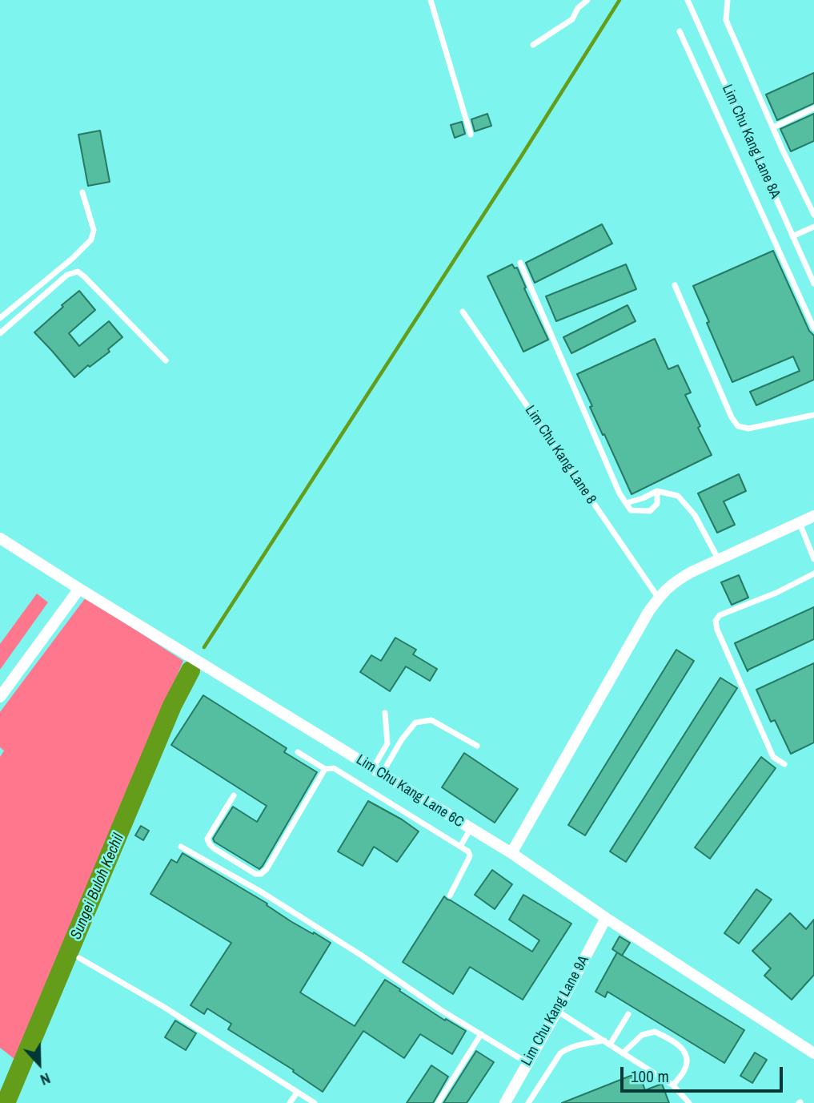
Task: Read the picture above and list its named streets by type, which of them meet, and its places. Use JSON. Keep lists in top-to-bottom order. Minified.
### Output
{"streets":{"street":["Lim Chu Kang Lane 6C","Lim Chu Kang Lane 9A"],"lane":["Lim Chu Kang Lane 8A","Lim Chu Kang Lane 8"]},"crossings":[["Lim Chu Kang Lane 6C","Lim Chu Kang Lane 9A"]],"water":["Sungei Buloh Kechil"],"scale_bar":"100 m","north":"bottom"}
